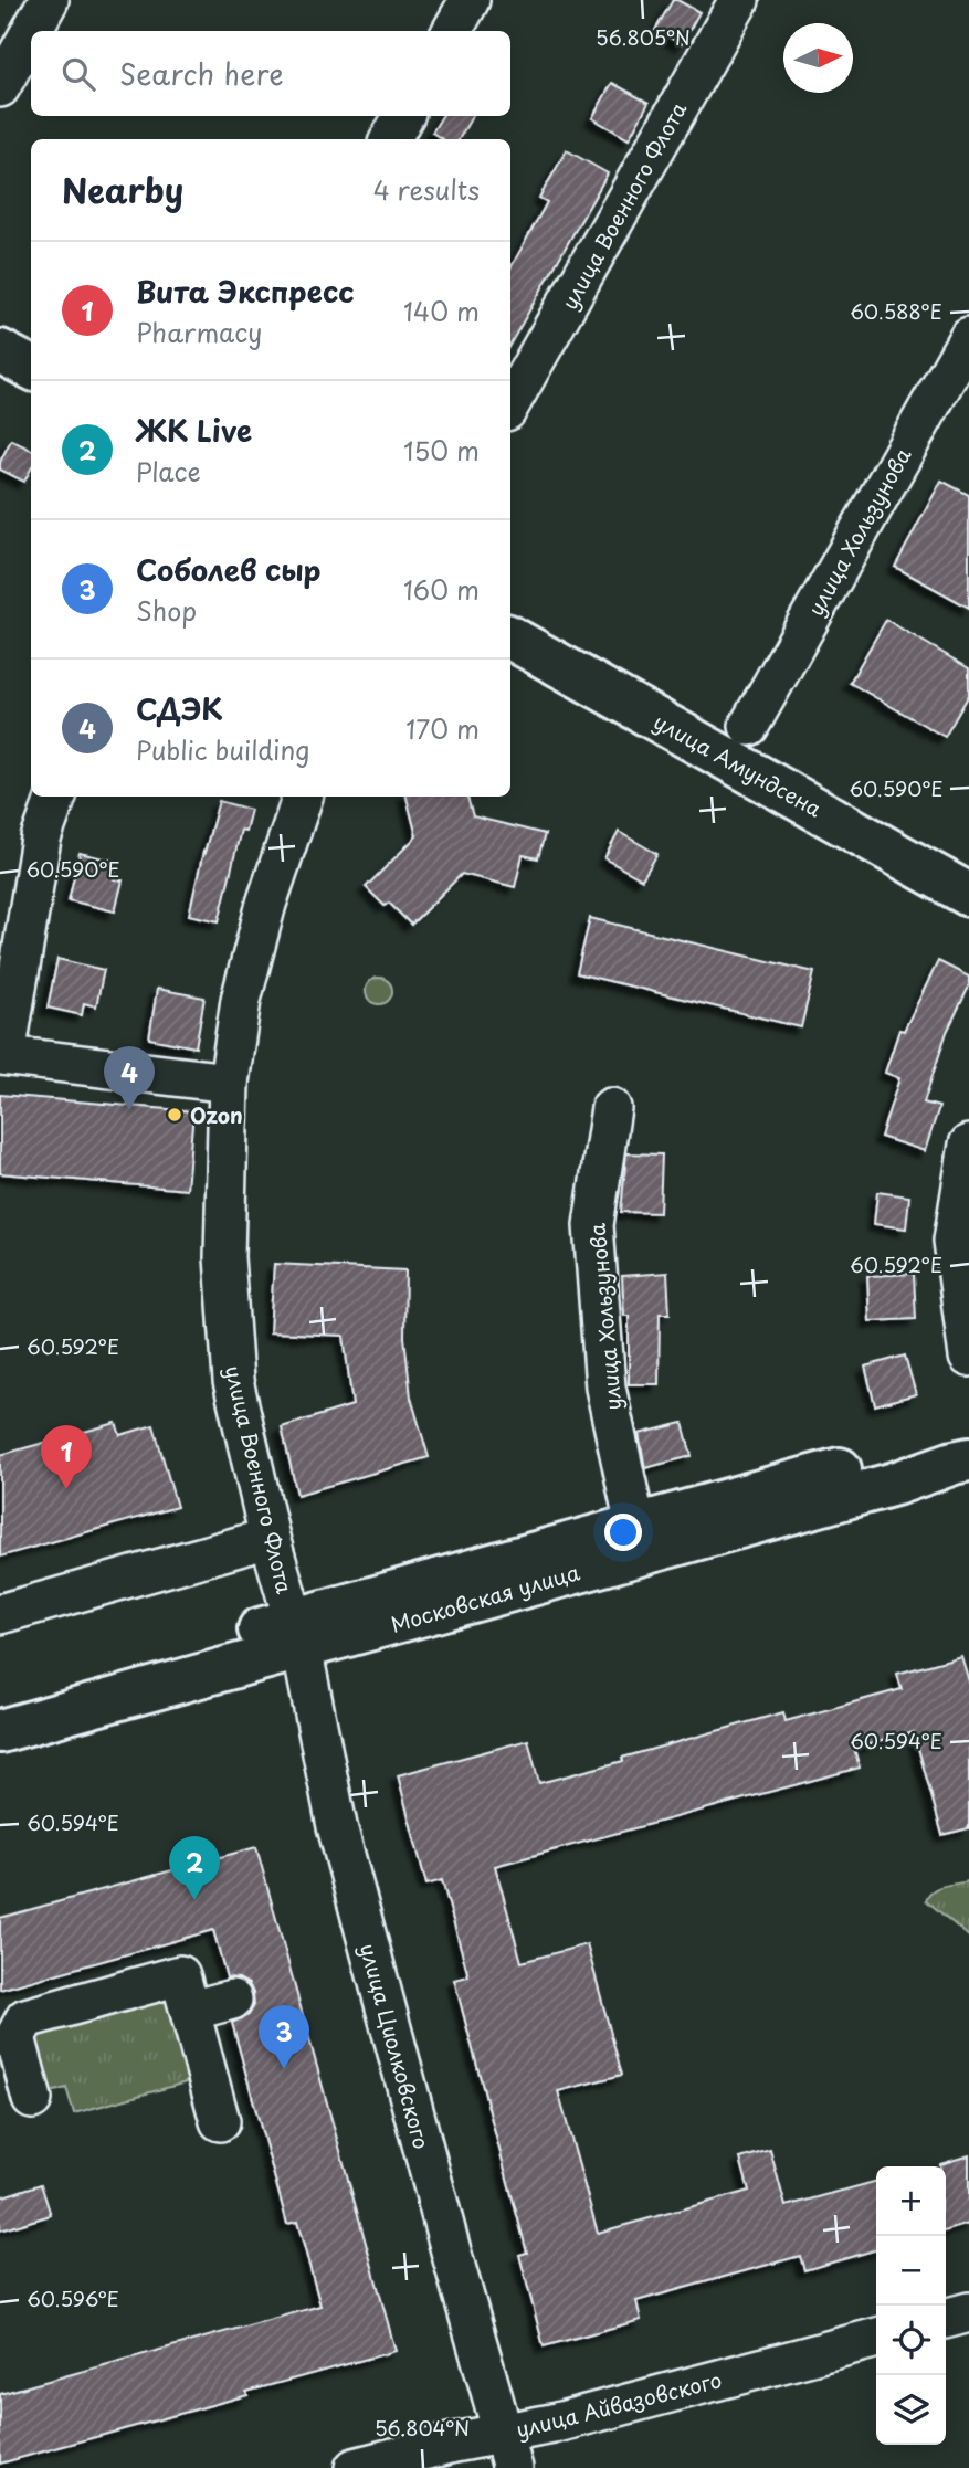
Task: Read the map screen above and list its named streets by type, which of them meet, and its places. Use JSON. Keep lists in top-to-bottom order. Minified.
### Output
{"streets":{"main road":["улица Амундсена","Московская улица"],"street":["улица Военного Флота","улица Хользунова","улица Циолковского","улица Айвазовского"]},"crossings":[["улица Военного Флота","Московская улица"],["улица Военного Флота","улица Циолковского"],["улица Хользунова","Московская улица"],["Московская улица","улица Циолковского"],["улица Циолковского","улица Айвазовского"]],"places":["Ozon"],"north":"right","page":{"search":"Search here","heading":["Nearby","4 results"],"list":[{"mark":"1","name":"Вита Экспресс","note":"Pharmacy","value":"140 m"},{"mark":"2","name":"ЖК Live","note":"Place","value":"150 m"},{"mark":"3","name":"Соболев сыр","note":"Shop","value":"160 m"},{"mark":"4","name":"СДЭК","note":"Public building","value":"170 m"}],"pins":["4","1","2","3"],"map_buttons":["+","−"]},"coordinates":["56.805°N","60.588°E","60.590°E","60.592°E","60.594°E","60.596°E","56.804°N"]}
